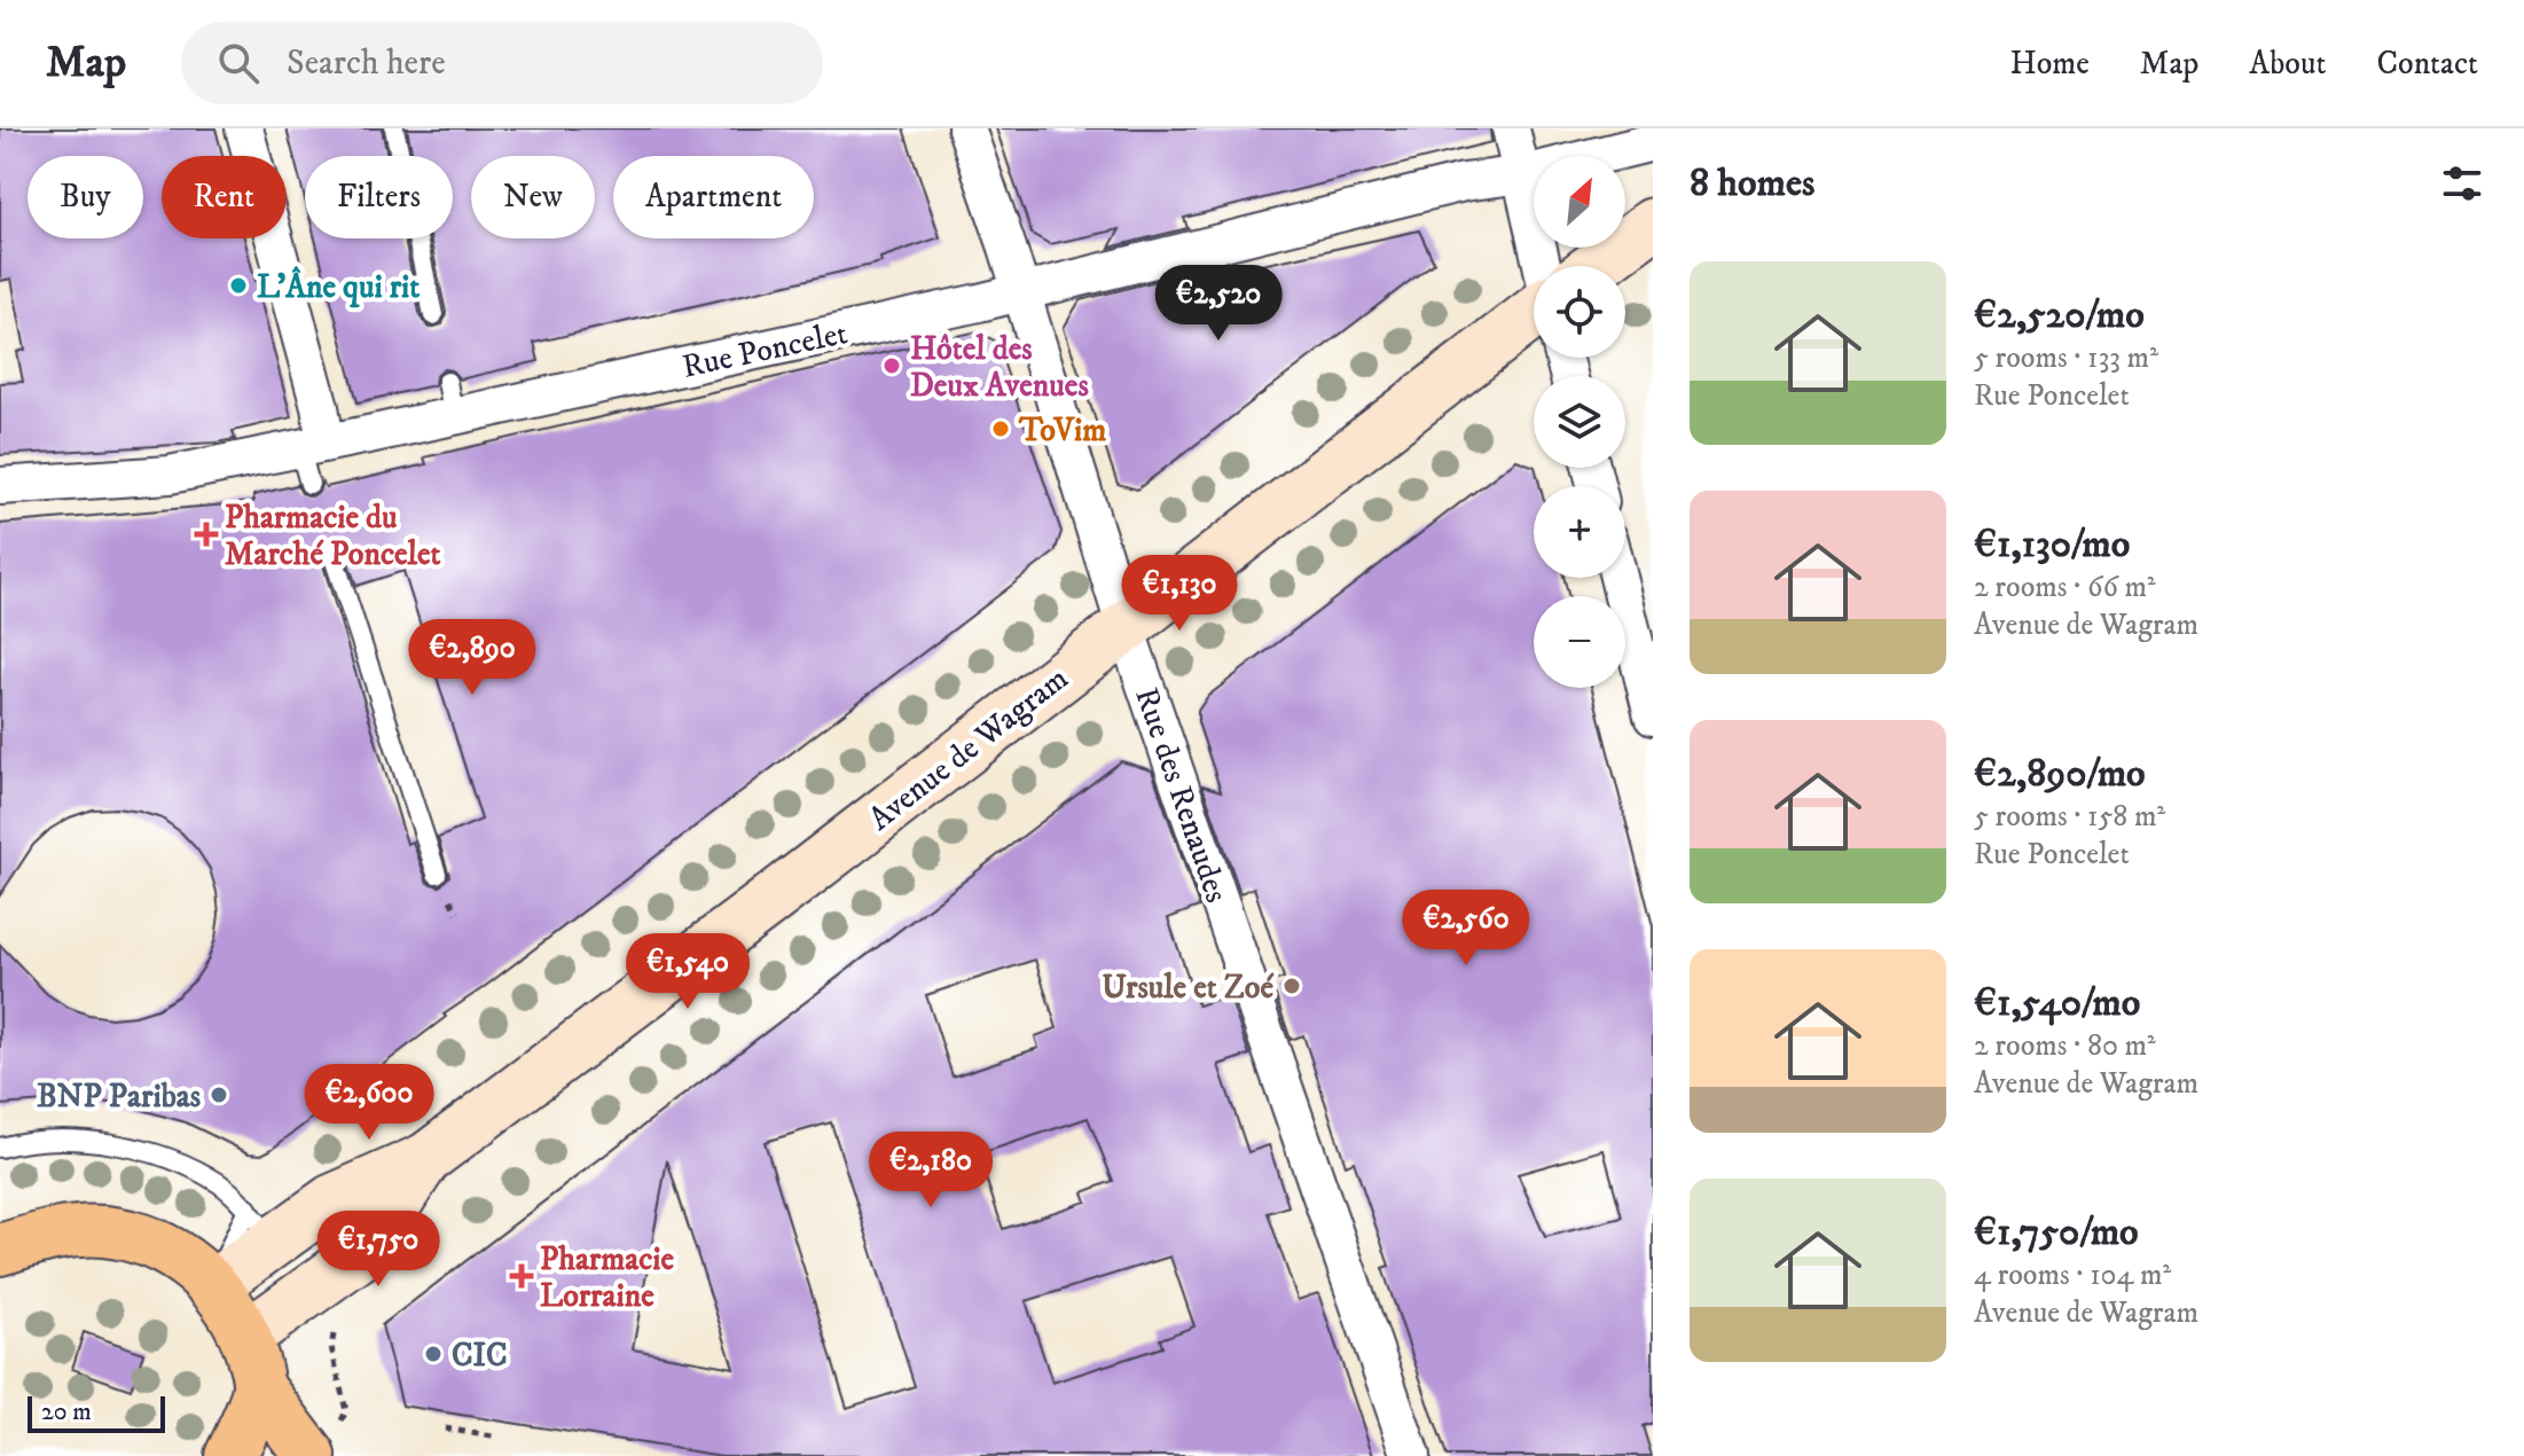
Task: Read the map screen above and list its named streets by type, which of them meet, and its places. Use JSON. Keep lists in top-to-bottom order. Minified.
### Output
{"streets":{"main road":["Avenue de Wagram"],"street":["Rue Poncelet","Rue des Renaudes"]},"crossings":[["Rue Poncelet","Rue des Renaudes"],["Avenue de Wagram","Rue des Renaudes"]],"places":{"other":["L'Âne qui rit","Hôtel des Deux Avenues","ToVim","Ursule et Zoé","BNP Paribas","CIC"],"health":["Pharmacie du Marché Poncelet","Pharmacie Lorraine"]},"scale_bar":"20 m","north":"top right","page":{"header":"Map","search":"Search here","nav":["Home","Map","About","Contact"],"heading":"8 homes","map_buttons":["+","−"],"chip":["Buy","Rent","Filters","New","Apartment"],"list":[{"name":"€2,520/mo","note":"5 rooms · 133 m² · Rue Poncelet"},{"name":"€1,130/mo","note":"2 rooms · 66 m² · Avenue de Wagram"},{"name":"€2,890/mo","note":"5 rooms · 158 m² · Rue Poncelet"},{"name":"€1,540/mo","note":"2 rooms · 80 m² · Avenue de Wagram"},{"name":"€1,750/mo","note":"4 rooms · 104 m² · Avenue de Wagram"}],"price":["€2,520","€1,130","€2,890","€2,560","€1,540","€2,600","€2,180","€1,750"],"scale":"20 m"}}
